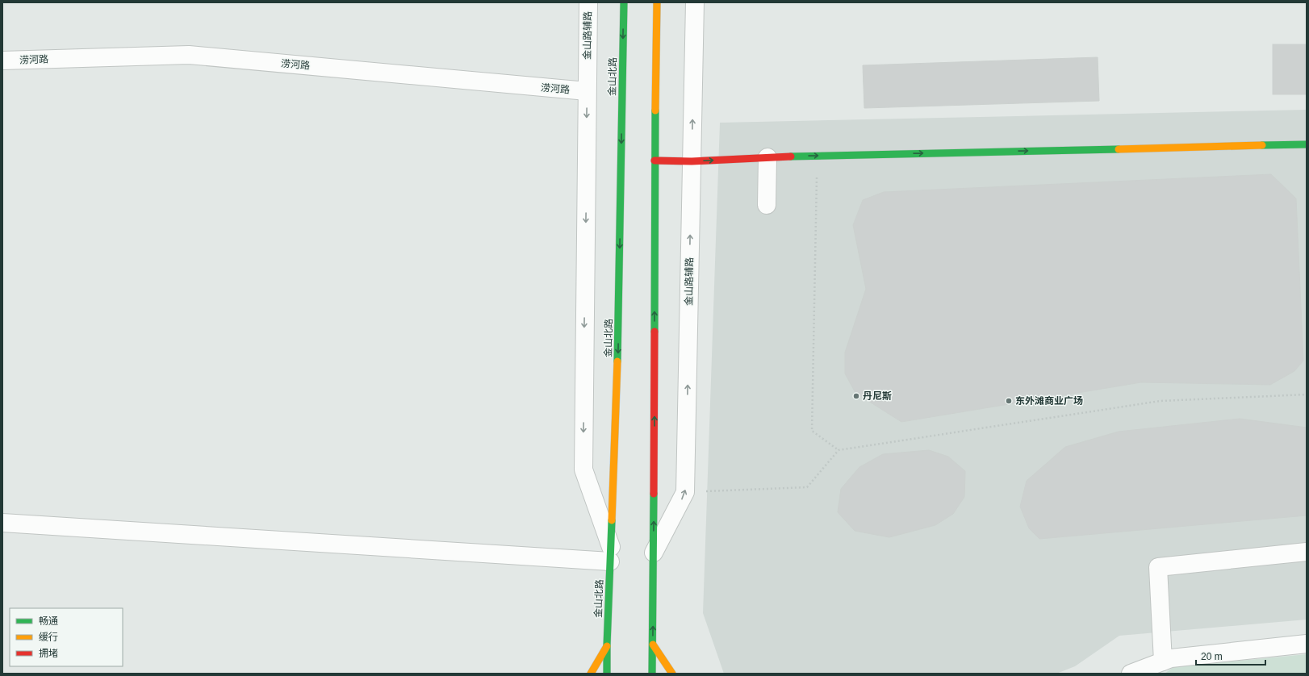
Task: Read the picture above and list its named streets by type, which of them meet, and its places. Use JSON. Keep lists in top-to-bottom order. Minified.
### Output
{"streets":{"main road":["金山北路"],"street":["金山路辅路","涝河路"]},"crossings":[["金山路辅路","涝河路"],["金山路辅路","金山北路"]],"places":["丹尼斯","东外滩商业广场"],"legend":["畅通","缓行","拥堵"],"scale_bar":"20 m"}
